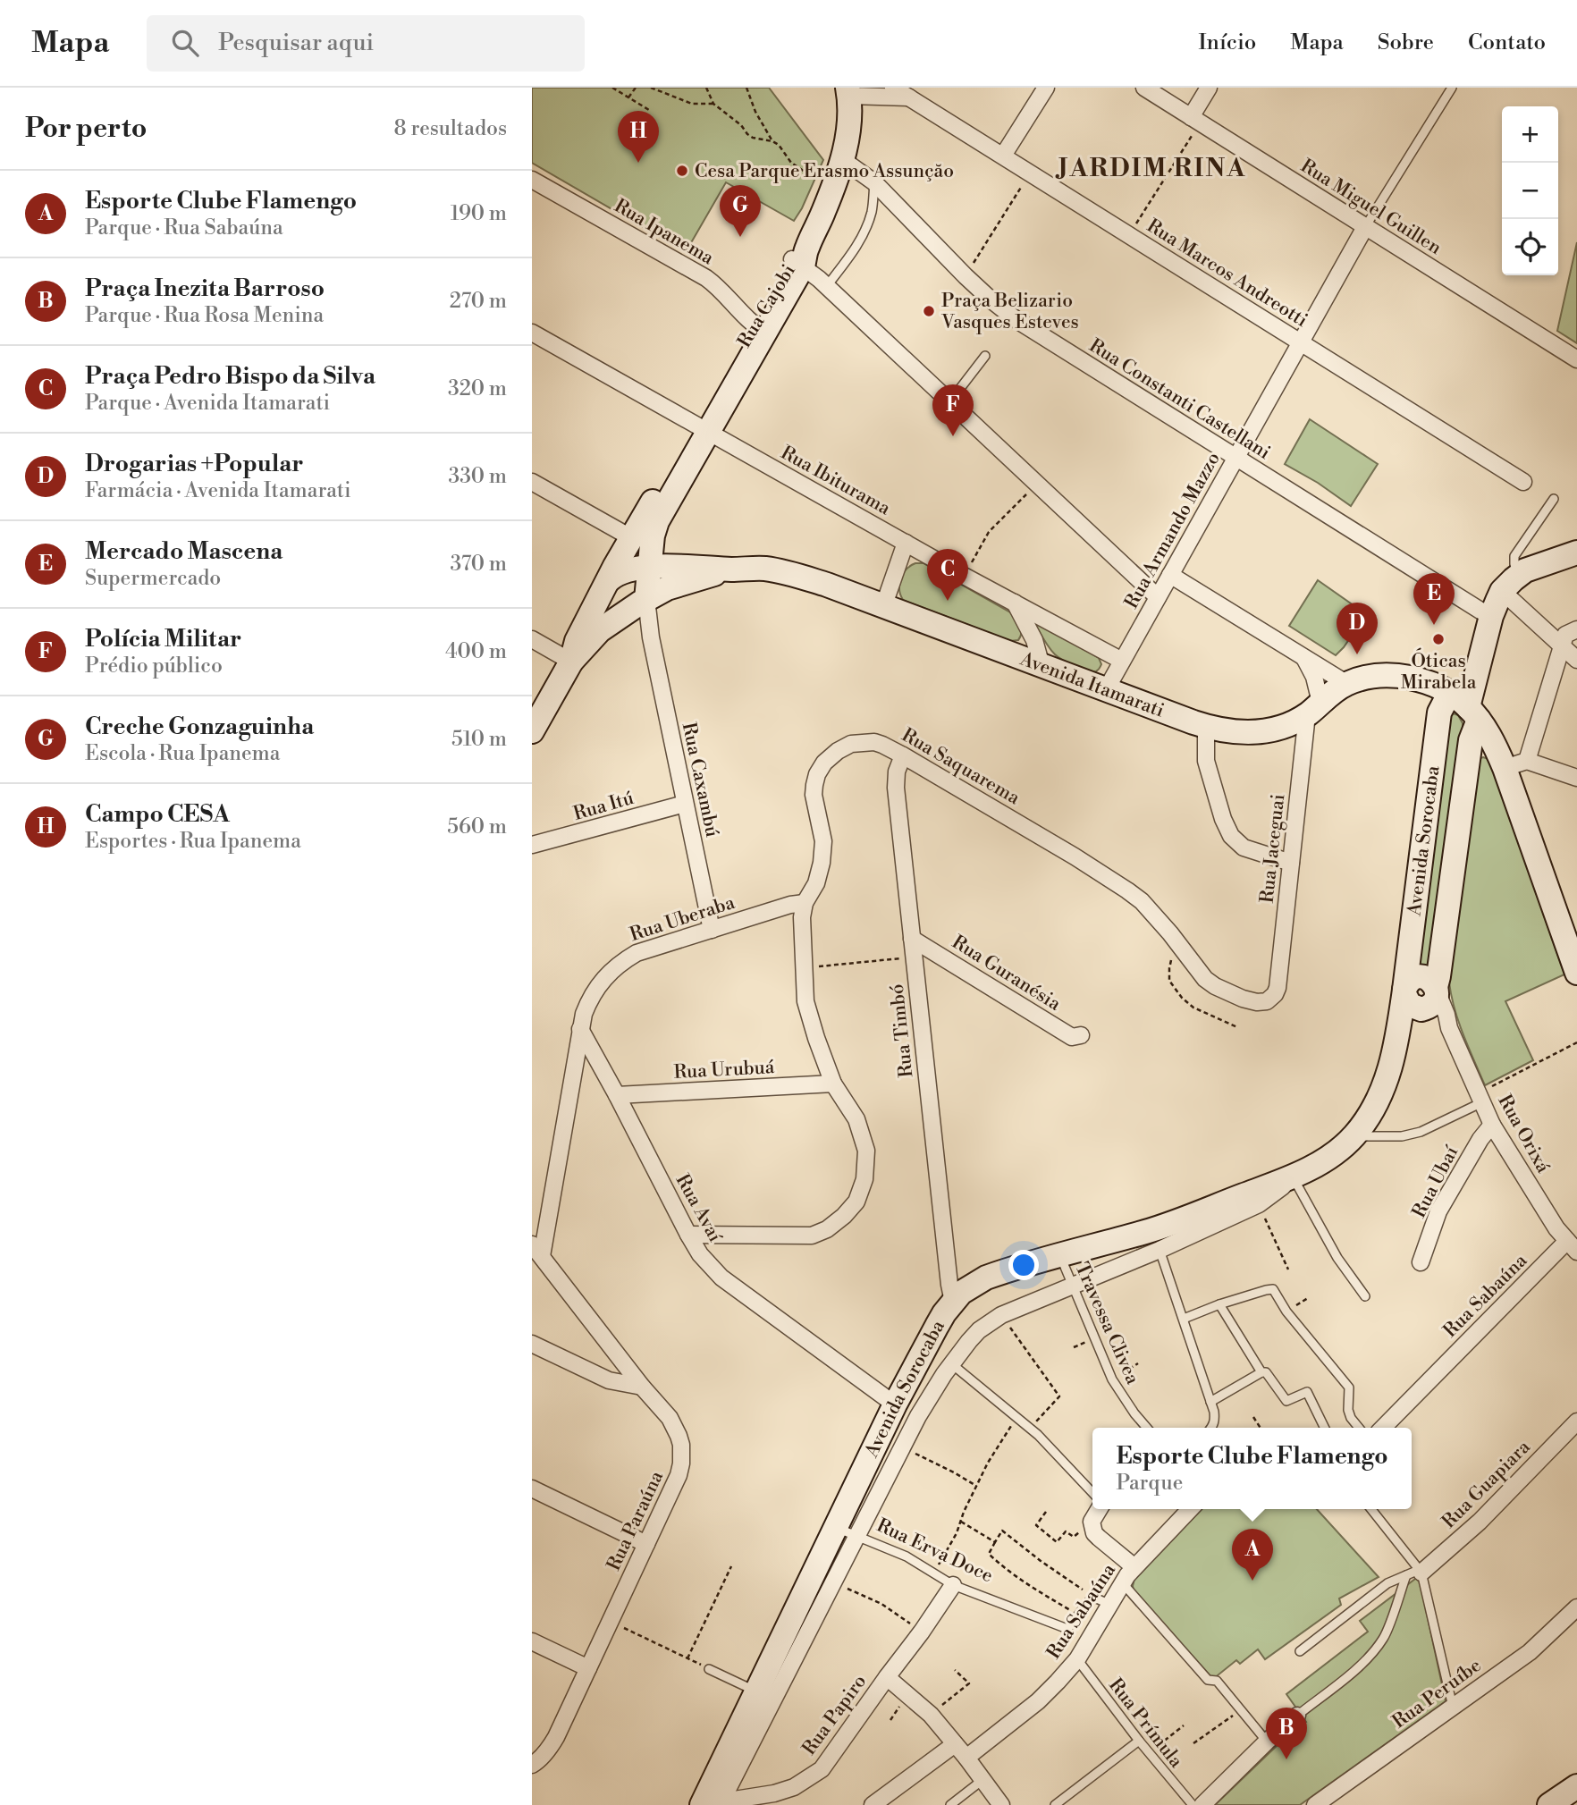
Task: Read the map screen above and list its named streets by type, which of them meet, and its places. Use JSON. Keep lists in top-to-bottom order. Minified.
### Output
{"streets":{"main road":["Rua Cajobi","Avenida Itamarati","Avenida Sorocaba"],"street":["Rua Miguel Guillen","Rua Ipanema","Rua Marcos Andreotti","Rua Constanti Castellani","Rua Ibiturama","Rua Armando Mazzo","Rua Saquarema","Rua Caxambú","Rua Itú","Rua Jaceguai","Rua Uberaba","Rua Guranésia","Rua Timbó","Rua Urubuá","Rua Orixá","Rua Ubaí","Rua Avaí","Rua Sabaúna","Rua Guapiara","Rua Paraúna","Rua Peruíbe","Rua Papiro"],"lane":["Travessa Clivea","Rua Erva Doce","Rua Prímula"]},"crossings":[["Rua Miguel Guillen","Rua Armando Mazzo"],["Rua Ipanema","Rua Cajobi"],["Rua Marcos Andreotti","Rua Armando Mazzo"],["Rua Cajobi","Rua Constanti Castellani"],["Rua Cajobi","Rua Ibiturama"],["Rua Cajobi","Avenida Itamarati"],["Rua Cajobi","Rua Caxambú"],["Rua Constanti Castellani","Rua Armando Mazzo"],["Rua Constanti Castellani","Avenida Sorocaba"],["Rua Ibiturama","Rua Armando Mazzo"],["Rua Armando Mazzo","Avenida Itamarati"],["Avenida Itamarati","Rua Caxambú"],["Avenida Itamarati","Avenida Sorocaba"],["Avenida Itamarati","Rua Jaceguai"],["Rua Saquarema","Rua Jaceguai"],["Rua Saquarema","Rua Uberaba"],["Rua Saquarema","Rua Timbó"],["Rua Saquarema","Rua Urubuá"],["Rua Saquarema","Rua Avaí"],["Rua Caxambú","Rua Itú"],["Rua Caxambú","Rua Uberaba"],["Avenida Sorocaba","Rua Timbó"],["Avenida Sorocaba","Rua Orixá"],["Avenida Sorocaba","Rua Avaí"],["Avenida Sorocaba","Travessa Clivea"],["Avenida Sorocaba","Rua Erva Doce"],["Avenida Sorocaba","Rua Papiro"],["Rua Uberaba","Rua Avaí"],["Rua Uberaba","Rua Paraúna"],["Rua Guranésia","Rua Timbó"],["Rua Urubuá","Rua Avaí"],["Rua Orixá","Rua Ubaí"],["Rua Orixá","Rua Sabaúna"],["Rua Sabaúna","Rua Prímula"],["Rua Erva Doce","Rua Papiro"]],"districts":["JARDIM RINA"],"places":["Cesa Parque Erasmo Assunçăo","Praça Belizario Vasques Esteves","Óticas Mirabela"],"page":{"header":"Mapa","search":"Pesquisar aqui","nav":["Início","Mapa","Sobre","Contato"],"heading":["Por perto","8 resultados"],"map_buttons":["+","−"],"pins":["H","G","F","C","E","D","A","B"],"list":[{"mark":"A","name":"Esporte Clube Flamengo","note":"Parque · Rua Sabaúna","value":"190 m"},{"mark":"B","name":"Praça Inezita Barroso","note":"Parque · Rua Rosa Menina","value":"270 m"},{"mark":"C","name":"Praça Pedro Bispo da Silva","note":"Parque · Avenida Itamarati","value":"320 m"},{"mark":"D","name":"Drogarias +Popular","note":"Farmácia · Avenida Itamarati","value":"330 m"},{"mark":"E","name":"Mercado Mascena","note":"Supermercado","value":"370 m"},{"mark":"F","name":"Polícia Militar","note":"Prédio público","value":"400 m"},{"mark":"G","name":"Creche Gonzaguinha","note":"Escola · Rua Ipanema","value":"510 m"},{"mark":"H","name":"Campo CESA","note":"Esportes · Rua Ipanema","value":"560 m"}],"popup":["Esporte Clube Flamengo","Parque"]}}
